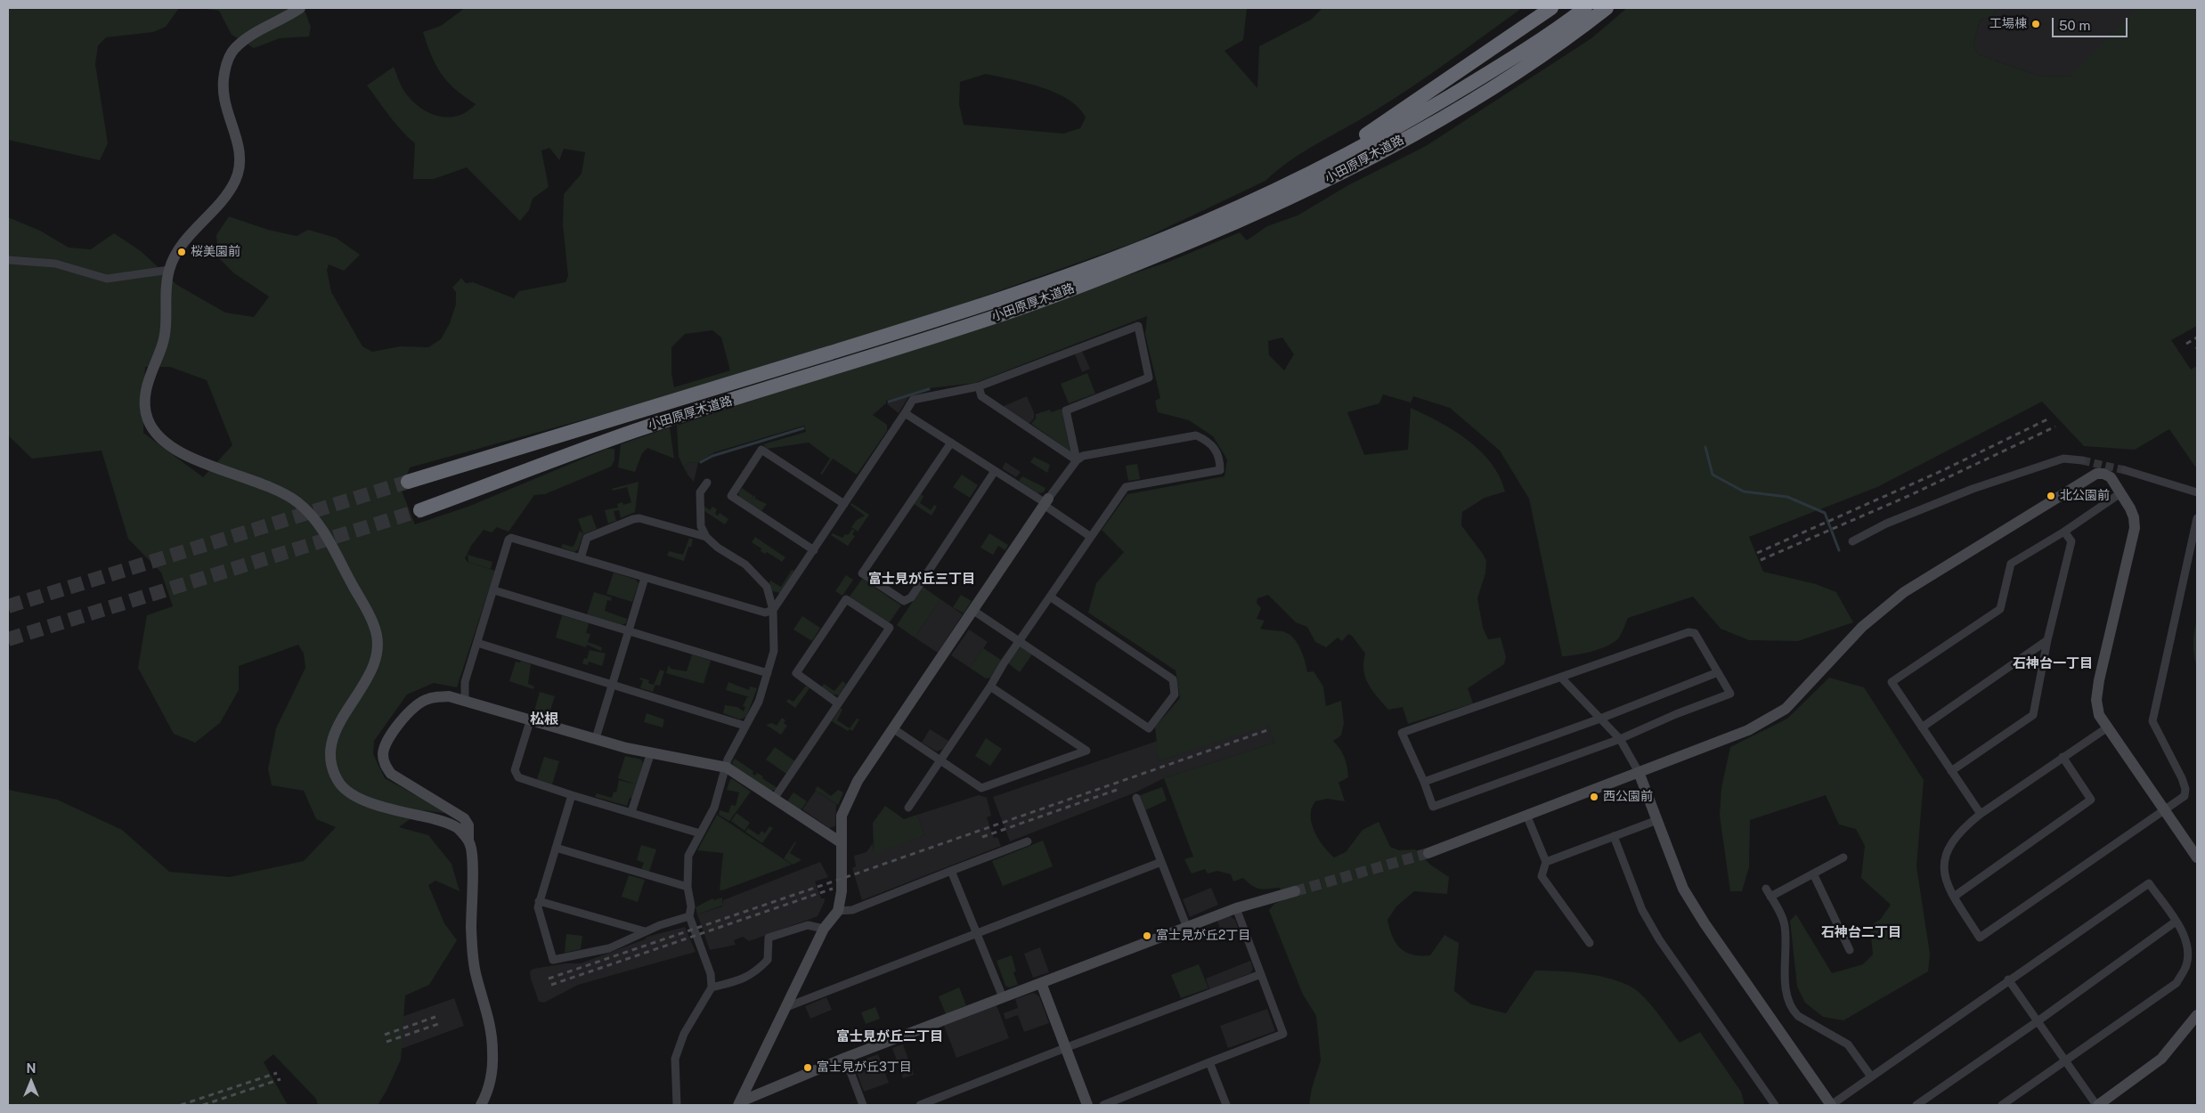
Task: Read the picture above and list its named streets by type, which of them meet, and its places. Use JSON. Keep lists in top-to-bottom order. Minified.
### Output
{"streets":{"highway":["小田原厚木道路"]},"districts":["富士見が丘三丁目","石神台一丁目","松根","石神台二丁目","富士見が丘二丁目"],"places":["工場棟","桜美園前","北公園前","西公園前","富士見が丘2丁目","富士見が丘3丁目"],"scale_bar":"50 m","north":"top"}
